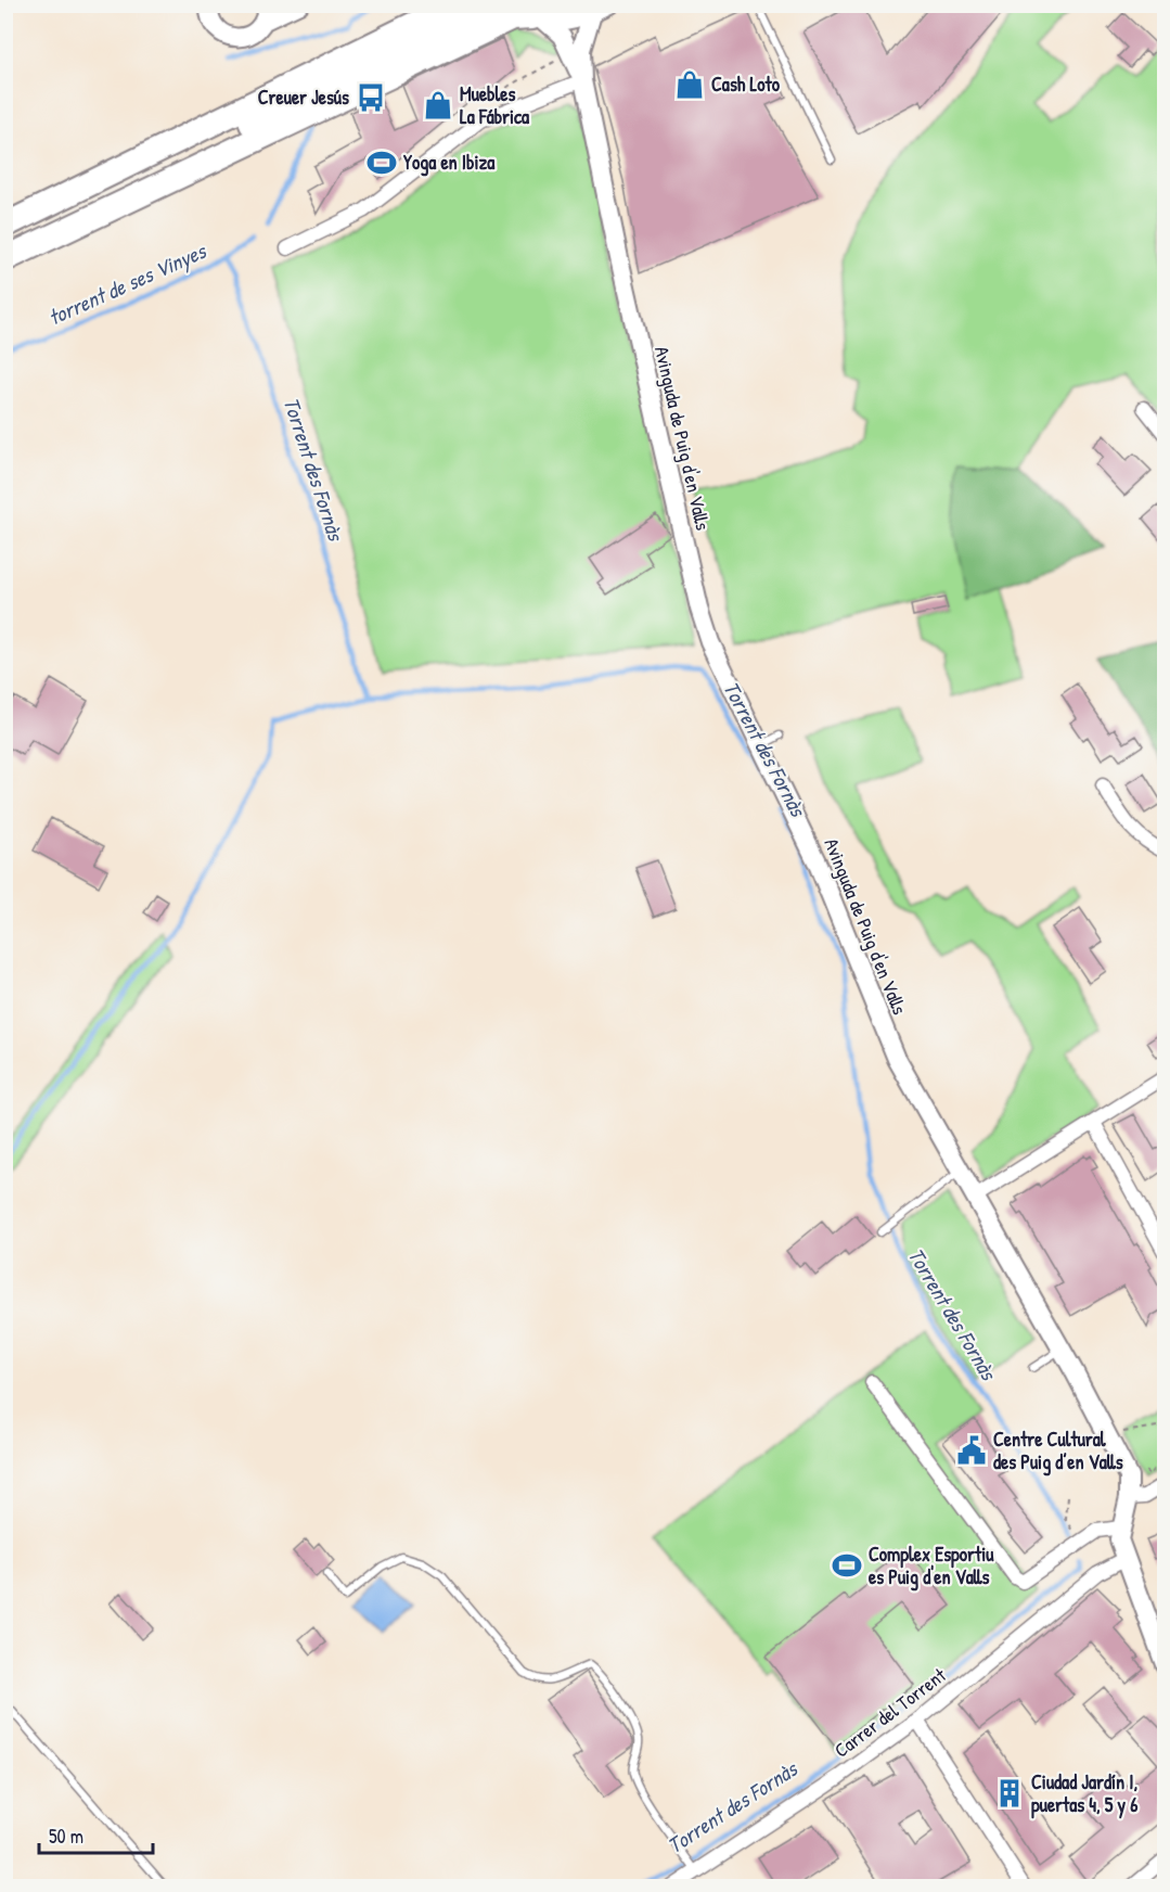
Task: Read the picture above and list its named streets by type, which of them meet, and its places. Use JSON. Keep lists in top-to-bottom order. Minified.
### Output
{"streets":{"street":["Avinguda de Puig d'en Valls","Carrer del Torrent"]},"water":["torrent de ses Vinyes","Torrent des Fornàs"],"places":{"shop":["Cash Loto","Muebles La Fábrica"],"bus stop":["Creuer Jesús"],"sports":["Yoga en Ibiza","Complex Esportiu es Puig d'en Valls"],"public building":["Centre Cultural des Puig d’en Valls"],"building":["Ciudad Jardín I, puertas 4, 5 y 6"]},"scale_bar":"50 m"}
